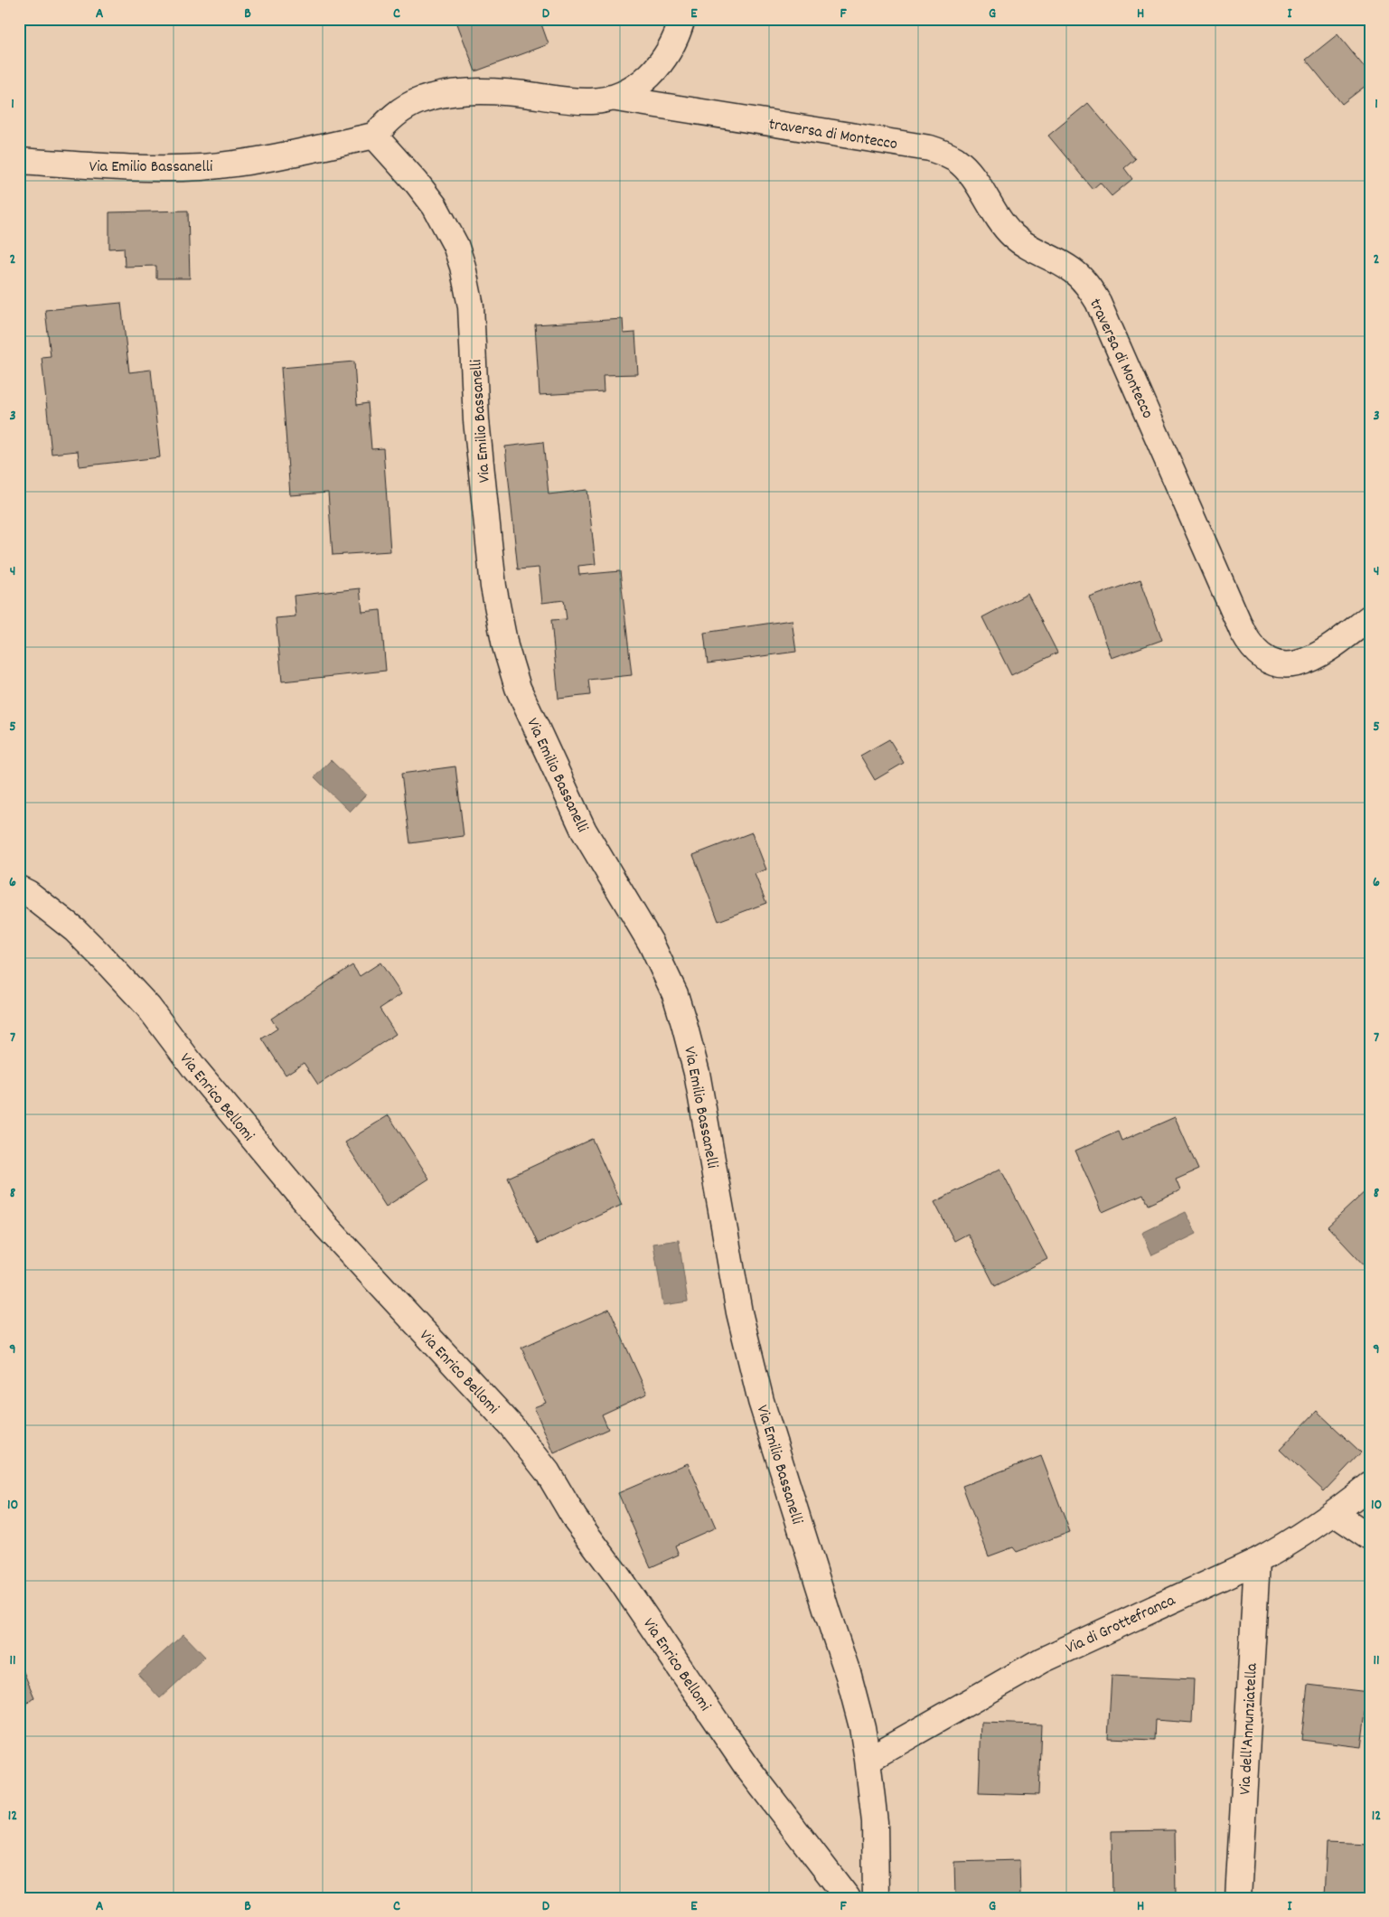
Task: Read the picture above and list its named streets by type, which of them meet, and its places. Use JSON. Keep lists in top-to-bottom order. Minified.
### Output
{"streets":{"street":["traversa di Montecco","Via Emilio Bassanelli","Via Enrico Bellomi","Via di Grottefranca","Via dell'Annunziatella"]},"crossings":[["Via Emilio Bassanelli","Via di Grottefranca"],["Via di Grottefranca","Via dell'Annunziatella"]],"grid":{"columns":["A","B","C","D","E","F","G","H","I"],"rows":["1","2","3","4","5","6","7","8","9","10","11","12"]}}
